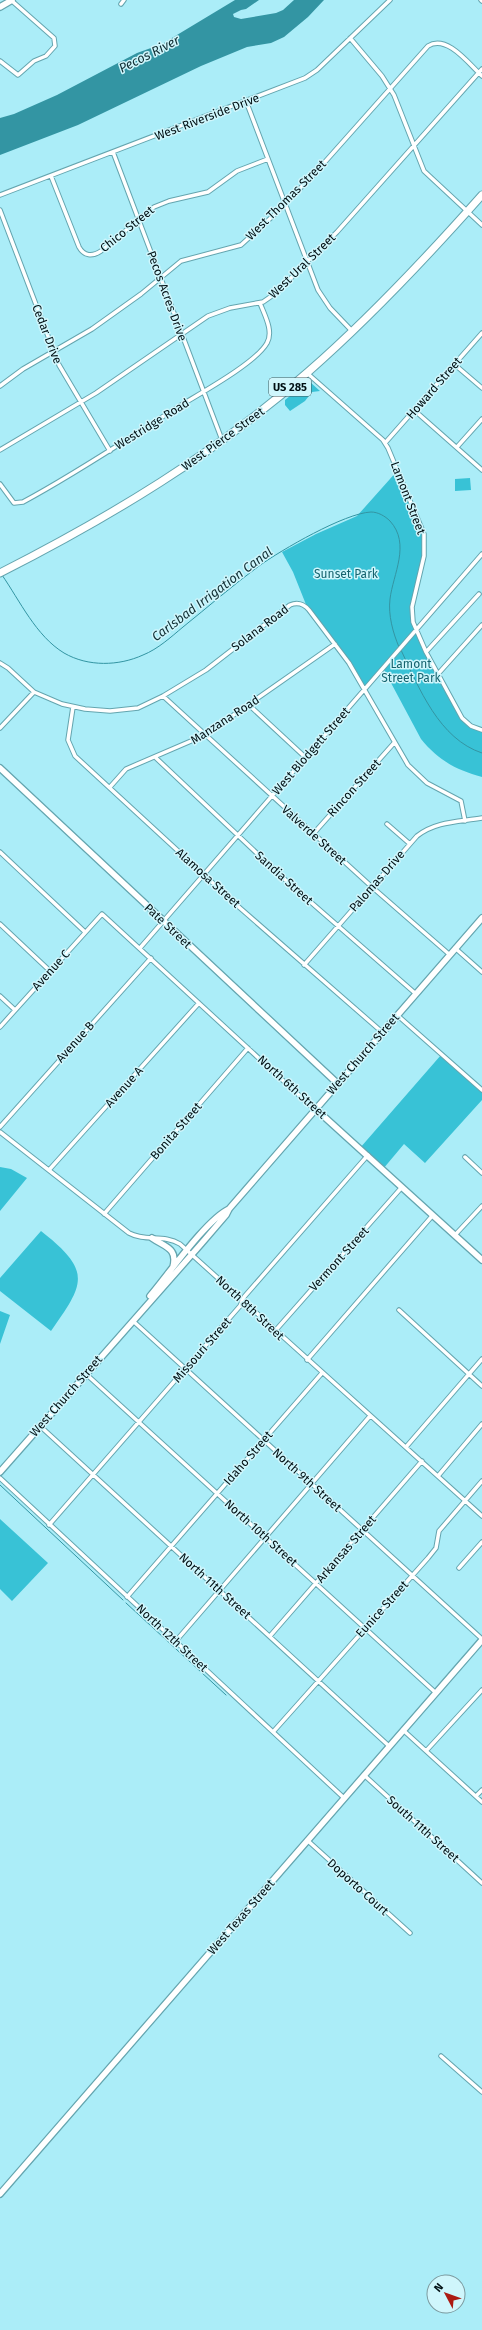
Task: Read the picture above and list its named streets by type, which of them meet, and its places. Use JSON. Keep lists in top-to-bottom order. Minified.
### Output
{"streets":{"highway":["US 285","West Pierce Street"],"street":["West Riverside Drive","West Thomas Street","Chico Street","West Ural Street","Pecos Acres Drive","Cedar Drive","Howard Street","Westridge Road","Lamont Street","Solana Road","Manzana Road","West Blodgett Street","Rincon Street","Valverde Street","Alamosa Street","Sandia Street","Palomas Drive","Pate Street","Avenue C","Avenue B","West Church Street","Avenue A","North 6th Street","Bonita Street","Vermont Street","North 8th Street","Missouri Street","Idaho Street","North 9th Street","North 10th Street","Arkansas Street","North 11th Street","Eunice Street","North 12th Street","South 11th Street","Doporto Court","West Texas Street"]},"crossings":[["West Riverside Drive","Chico Street"],["West Riverside Drive","Pecos Acres Drive"],["West Thomas Street","West Ural Street"],["West Thomas Street","Pecos Acres Drive"],["West Thomas Street","Cedar Drive"],["Chico Street","Pecos Acres Drive"],["West Ural Street","Pecos Acres Drive"],["West Ural Street","Cedar Drive"],["West Ural Street","Westridge Road"],["Pecos Acres Drive","Westridge Road"],["Pecos Acres Drive","West Pierce Street"],["Cedar Drive","Westridge Road"],["Howard Street","Lamont Street"],["West Pierce Street","Lamont Street"],["Lamont Street","West Blodgett Street"],["Solana Road","Manzana Road"],["Solana Road","West Blodgett Street"],["Solana Road","Rincon Street"],["Solana Road","Valverde Street"],["Solana Road","Alamosa Street"],["Solana Road","Palomas Drive"],["Manzana Road","Valverde Street"],["Manzana Road","Alamosa Street"],["Manzana Road","Sandia Street"],["West Blodgett Street","Valverde Street"],["West Blodgett Street","Alamosa Street"],["West Blodgett Street","Sandia Street"],["West Blodgett Street","Pate Street"],["West Blodgett Street","North 6th Street"],["Rincon Street","Valverde Street"],["Valverde Street","Palomas Drive"],["Valverde Street","West Church Street"],["Alamosa Street","Palomas Drive"],["Alamosa Street","West Church Street"],["Sandia Street","Palomas Drive"],["Sandia Street","West Church Street"],["Pate Street","West Church Street"],["Avenue C","North 6th Street"],["Avenue B","North 6th Street"],["West Church Street","North 6th Street"],["West Church Street","North 8th Street"],["West Church Street","North 9th Street"],["West Church Street","North 10th Street"],["West Church Street","North 11th Street"],["Avenue A","North 6th Street"],["Avenue A","North 8th Street"],["North 6th Street","Bonita Street"],["North 6th Street","Vermont Street"],["North 6th Street","Missouri Street"],["Bonita Street","North 8th Street"],["Vermont Street","North 8th Street"],["North 8th Street","Missouri Street"],["North 8th Street","Idaho Street"],["North 8th Street","Arkansas Street"],["North 8th Street","Eunice Street"],["Missouri Street","North 9th Street"],["Missouri Street","North 10th Street"],["Missouri Street","North 11th Street"],["Missouri Street","North 12th Street"],["Idaho Street","North 9th Street"],["Idaho Street","North 10th Street"],["Idaho Street","North 11th Street"],["Idaho Street","North 12th Street"],["North 9th Street","Arkansas Street"],["North 9th Street","Eunice Street"],["North 9th Street","West Texas Street"],["North 10th Street","Arkansas Street"],["North 10th Street","Eunice Street"],["North 10th Street","West Texas Street"],["Arkansas Street","North 11th Street"],["North 11th Street","Eunice Street"],["North 11th Street","West Texas Street"],["Eunice Street","North 12th Street"],["North 12th Street","West Texas Street"],["South 11th Street","West Texas Street"],["Doporto Court","West Texas Street"]],"water":["Pecos River","Carlsbad Irrigation Canal"],"parks":["Sunset Park","Lamont Street Park"],"north":"top left"}
